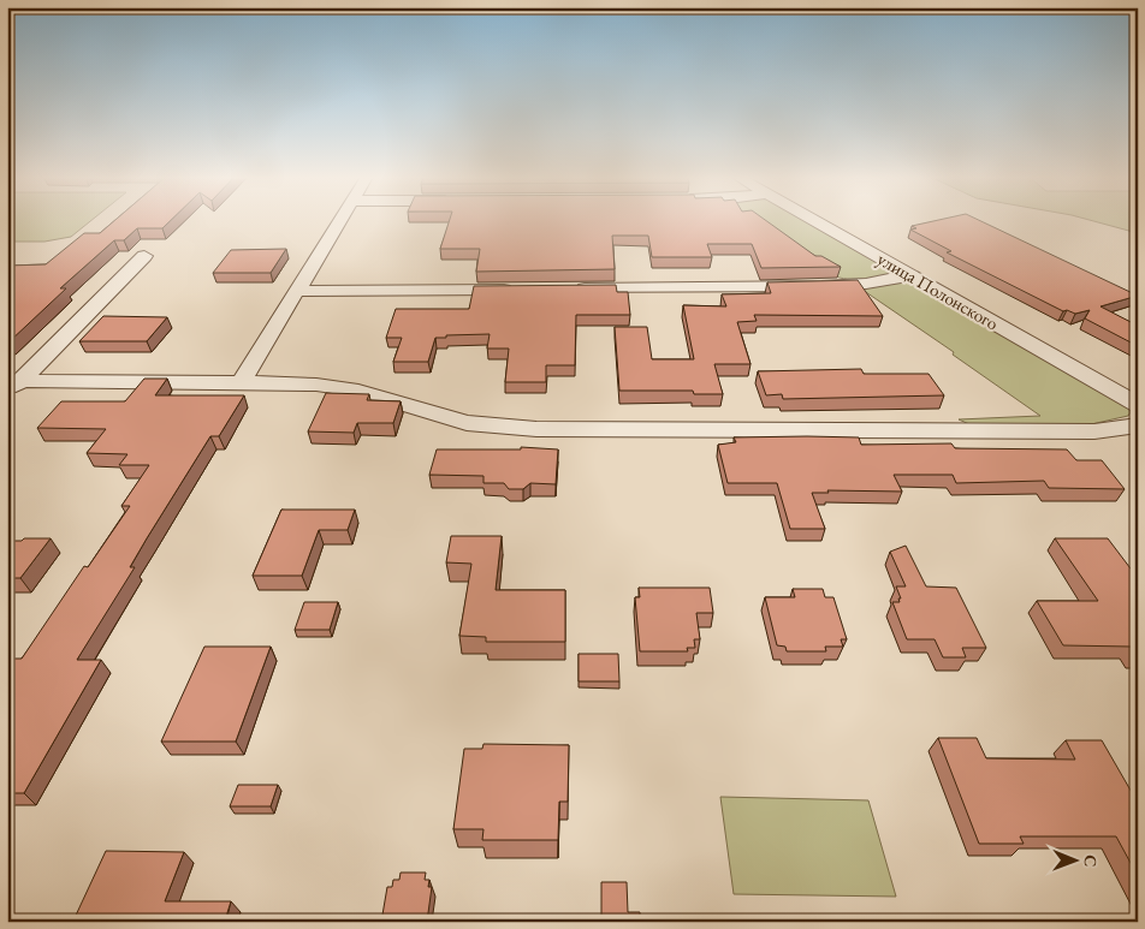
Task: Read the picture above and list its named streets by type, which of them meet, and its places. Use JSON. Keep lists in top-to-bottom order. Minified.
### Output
{"streets":{"street":["улица Полонского"]},"north":"right"}
